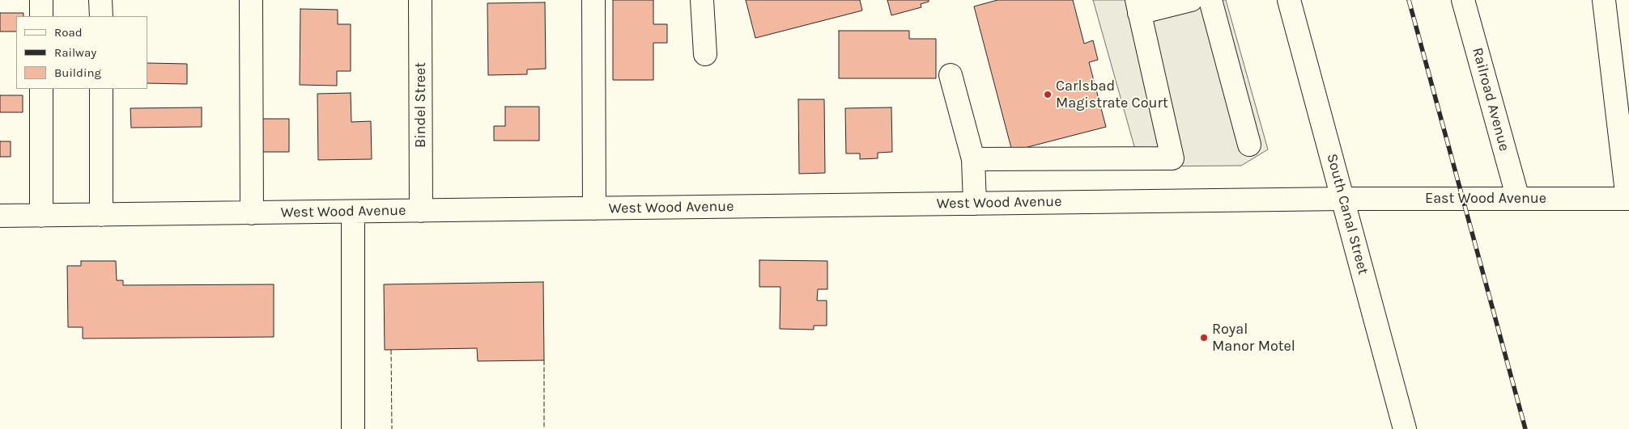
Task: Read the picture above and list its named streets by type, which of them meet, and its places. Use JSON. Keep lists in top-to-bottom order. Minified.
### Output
{"streets":{"main road":["Railroad Avenue","Bindel Street","East Wood Avenue","West Wood Avenue","South Canal Street"]},"crossings":[["Railroad Avenue","East Wood Avenue"],["Bindel Street","West Wood Avenue"],["East Wood Avenue","West Wood Avenue"],["East Wood Avenue","South Canal Street"],["West Wood Avenue","South Canal Street"]],"places":["Carlsbad Magistrate Court","Royal Manor Motel"],"legend":["Road","Railway","Building"]}
